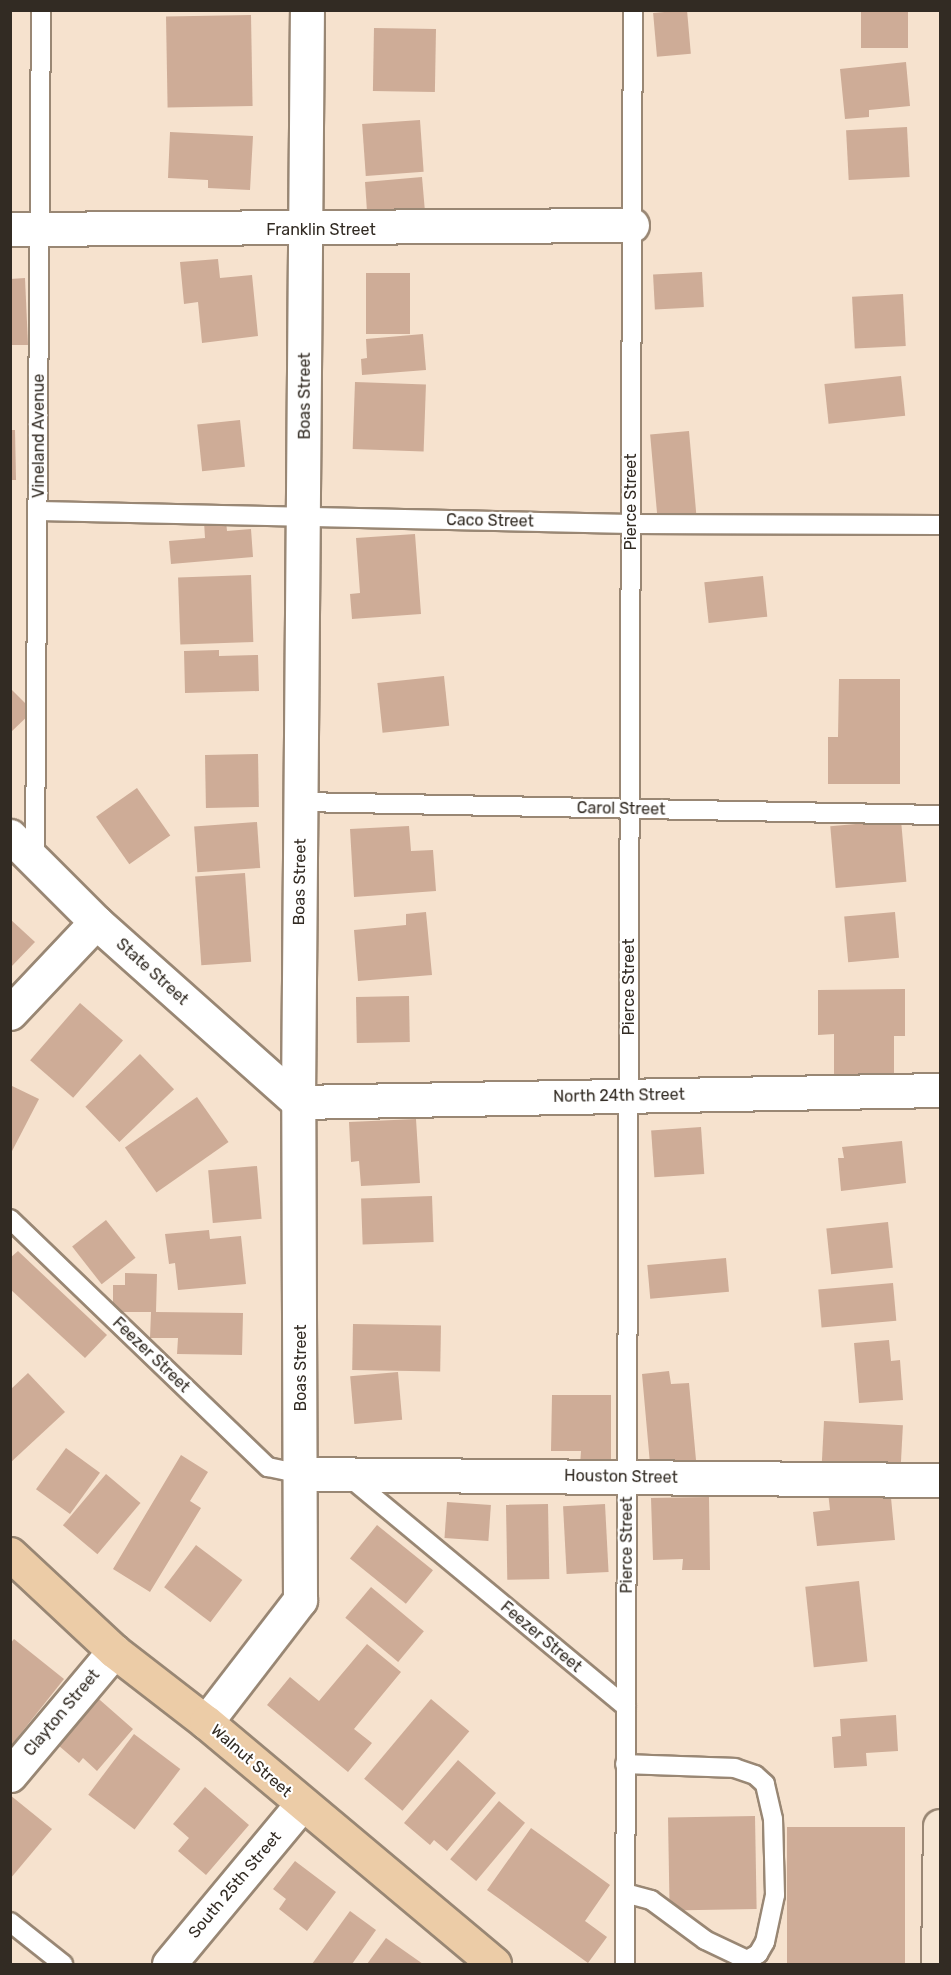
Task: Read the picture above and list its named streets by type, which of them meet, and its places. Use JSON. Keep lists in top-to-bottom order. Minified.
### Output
{"streets":{"main road":["Walnut Street"],"street":["Franklin Street","Boas Street","State Street","North 24th Street","Houston Street","Clayton Street","South 25th Street"],"lane":["Vineland Avenue","Pierce Street","Caco Street","Carol Street","Feezer Street"]},"crossings":[["Franklin Street","Boas Street"],["Franklin Street","Vineland Avenue"],["Franklin Street","Pierce Street"],["Boas Street","Caco Street"],["Boas Street","Carol Street"],["Boas Street","State Street"],["Boas Street","North 24th Street"],["Boas Street","Feezer Street"],["Boas Street","Houston Street"],["Boas Street","Walnut Street"],["Vineland Avenue","Caco Street"],["Vineland Avenue","State Street"],["Pierce Street","Caco Street"],["Pierce Street","Carol Street"],["Pierce Street","North 24th Street"],["Pierce Street","Feezer Street"],["Pierce Street","Houston Street"],["State Street","North 24th Street"],["Feezer Street","Houston Street"],["Clayton Street","Walnut Street"],["Walnut Street","South 25th Street"]]}
